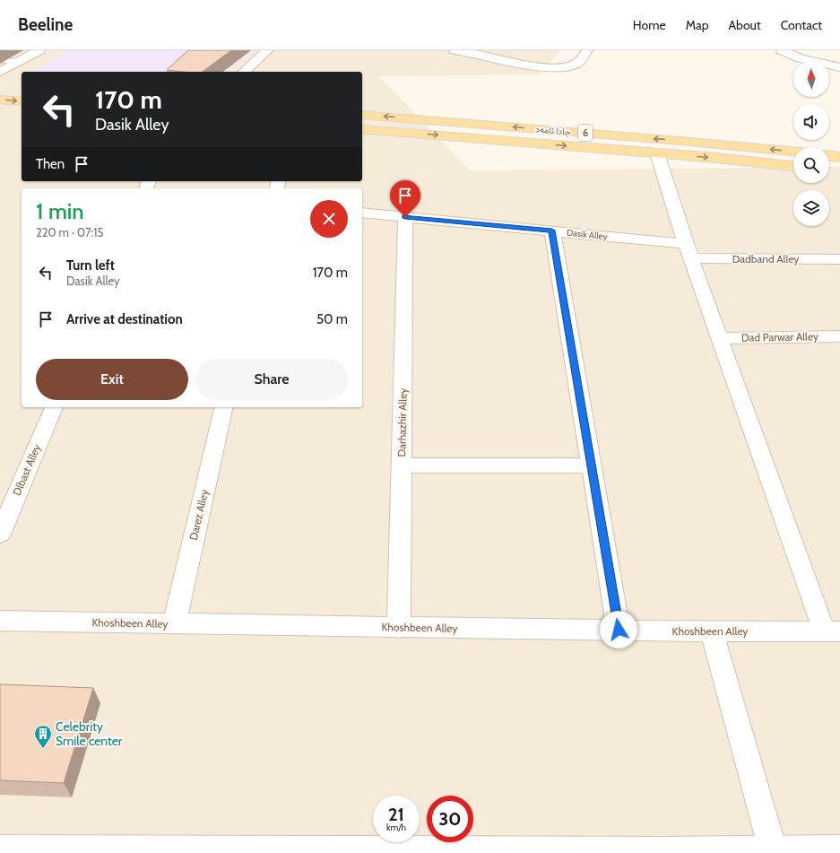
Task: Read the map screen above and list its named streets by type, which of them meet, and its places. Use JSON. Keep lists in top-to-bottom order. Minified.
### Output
{"streets":{"main road":["جادا ئامەد","6"],"street":["Dasik Alley","Dadband Alley","Dad Parwar Alley","Darhazhir Alley","Dlbast Alley","Darez Alley","Khoshbeen Alley"]},"crossings":[["Dasik Alley","Dadband Alley"],["Dasik Alley","Darhazhir Alley"],["Darhazhir Alley","Khoshbeen Alley"],["Darez Alley","Khoshbeen Alley"]],"places":{"building":["Celebrity Smile center"]},"north":"top","page":{"header":"Beeline","nav":["Home","Map","About","Contact"],"turn":["170 m","Dasik Alley"],"then":"Then","heading":["1 min","220 m · 07:15"],"list":[{"name":"Turn left","note":"Dasik Alley","value":"170 m"},{"name":"Arrive at destination","value":"50 m"}],"buttons":["Exit","Share"],"speed":"21 km/h","limit":"30"}}
